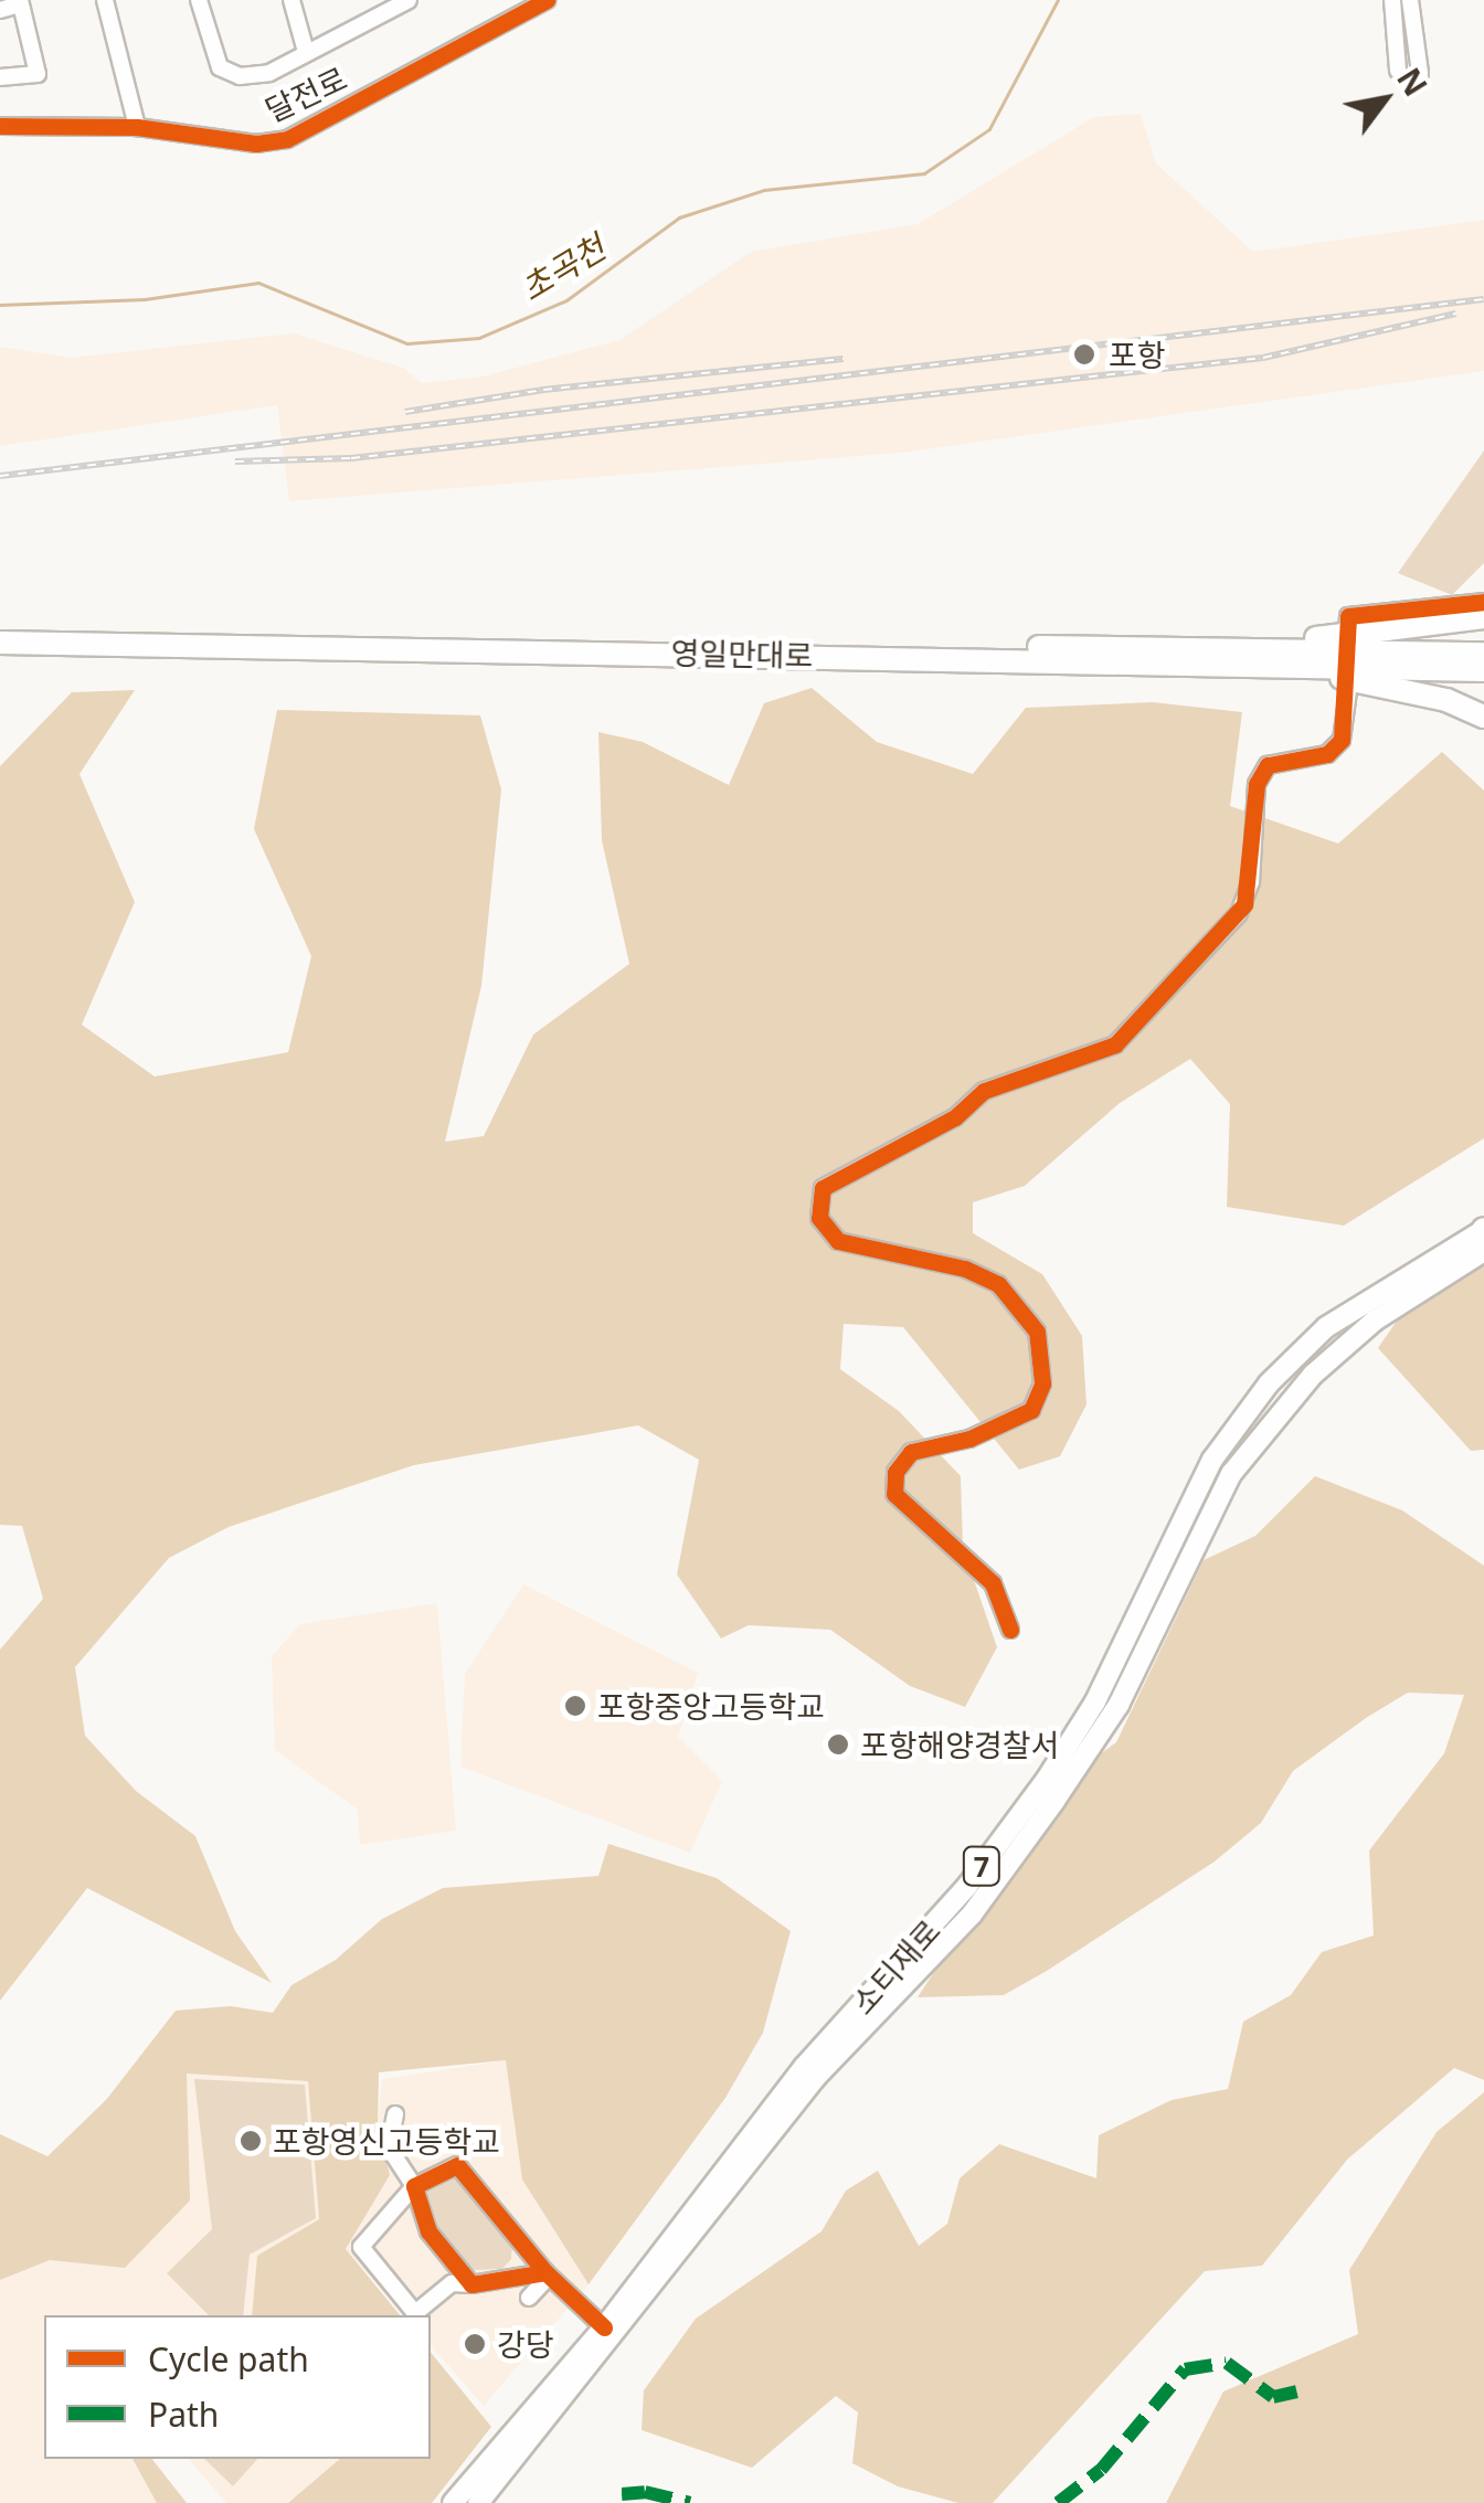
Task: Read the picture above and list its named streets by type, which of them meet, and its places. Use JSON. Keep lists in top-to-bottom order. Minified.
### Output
{"streets":{"highway":["영일만대로"],"main road":["7","소티재로"],"street":["달전로"]},"water":["초곡천"],"places":["포항","포항중앙고등학교","포항해양경찰서","포항영신고등학교","강당"],"legend":["Cycle path","Path"],"north":"top right"}
